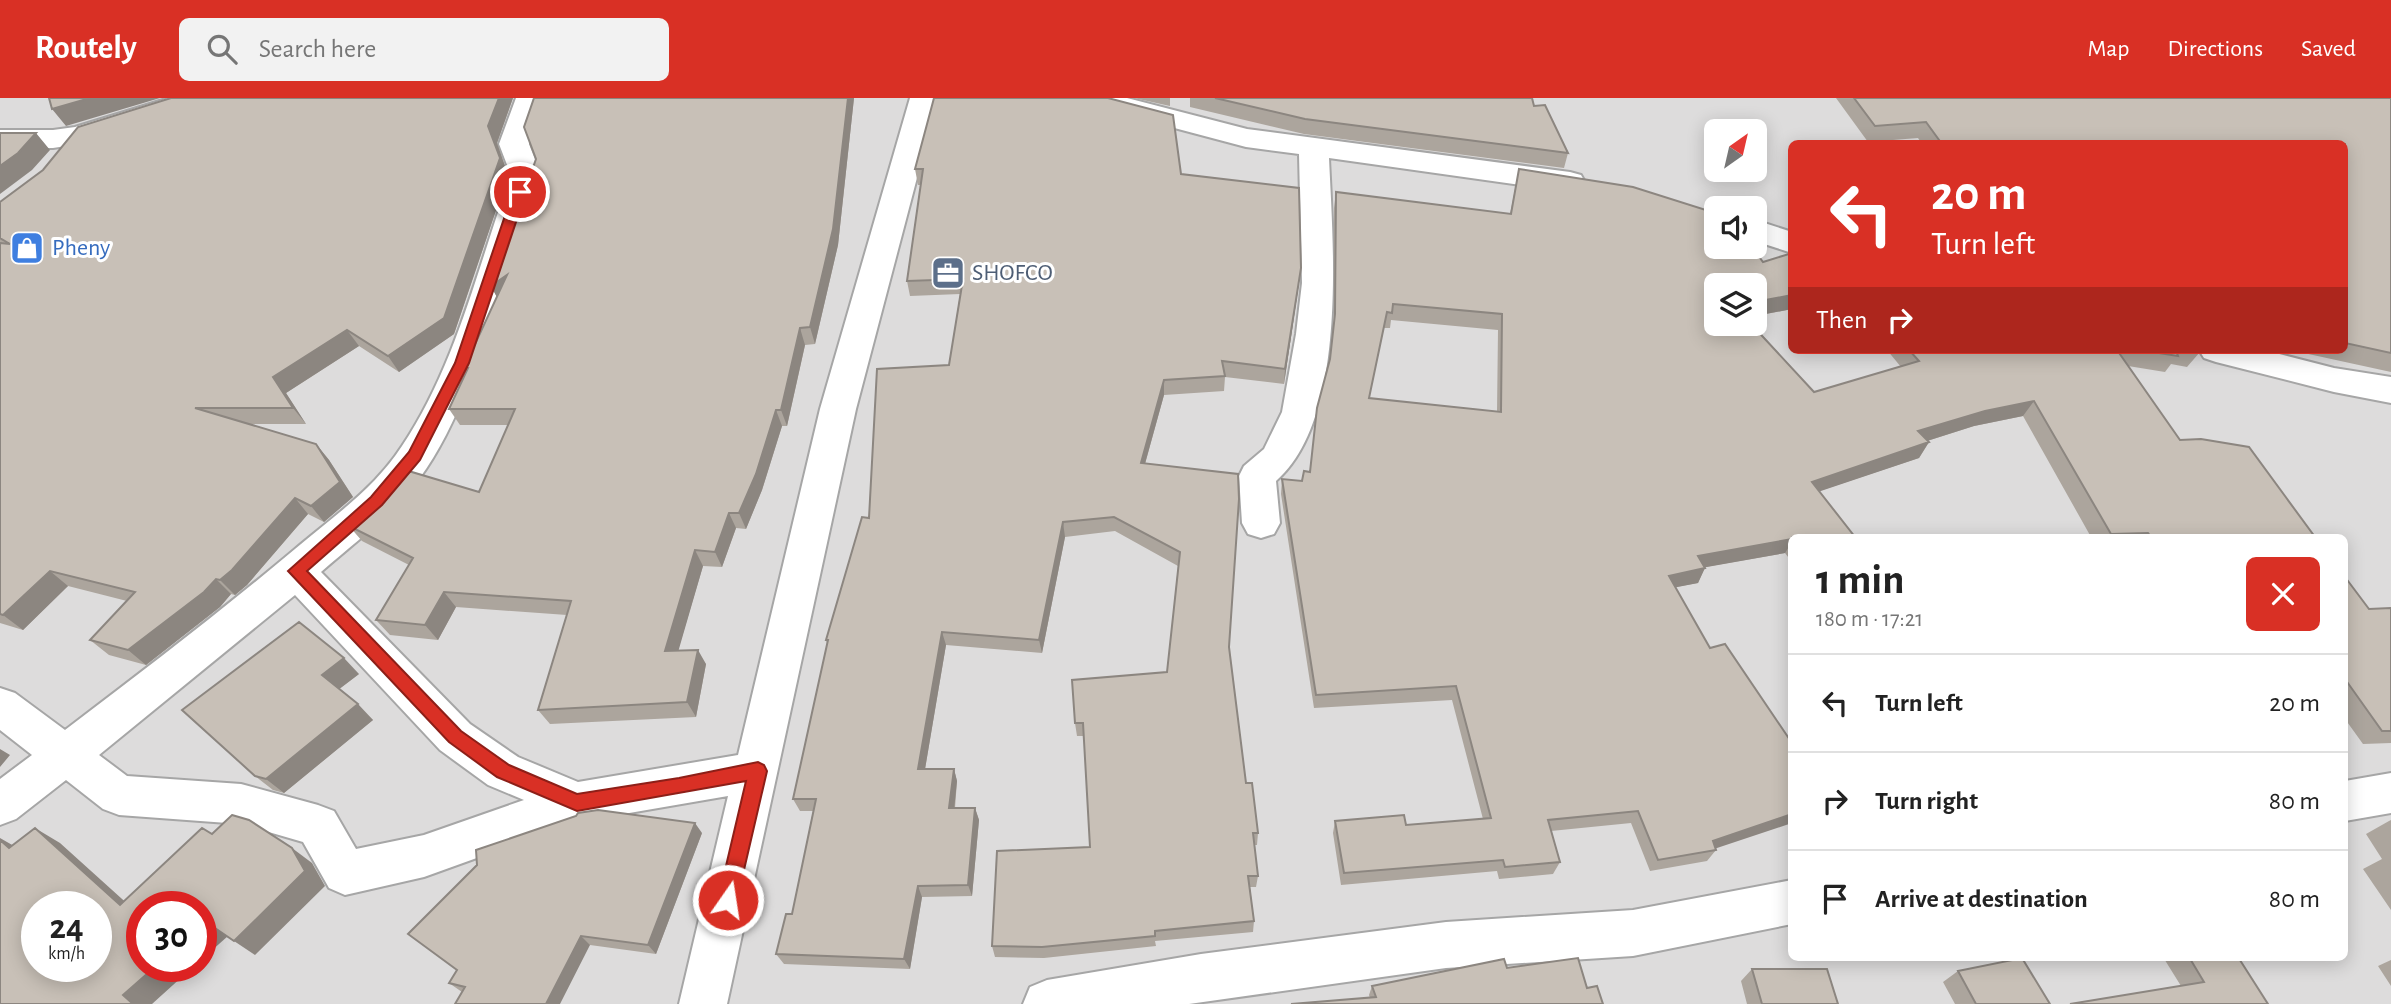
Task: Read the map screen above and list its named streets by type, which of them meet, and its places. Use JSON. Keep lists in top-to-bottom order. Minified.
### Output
{"places":{"shop":["Pheny"],"office":["SHOFCO"]},"north":"top right","page":{"header":"Routely","search":"Search here","nav":["Map","Directions","Saved"],"turn":["20 m","Turn left"],"then":"Then","heading":["1 min","180 m · 17:21"],"list":[{"name":"Turn left","value":"20 m"},{"name":"Turn right","value":"80 m"},{"name":"Arrive at destination","value":"80 m"}],"speed":"24 km/h","limit":"30"}}
